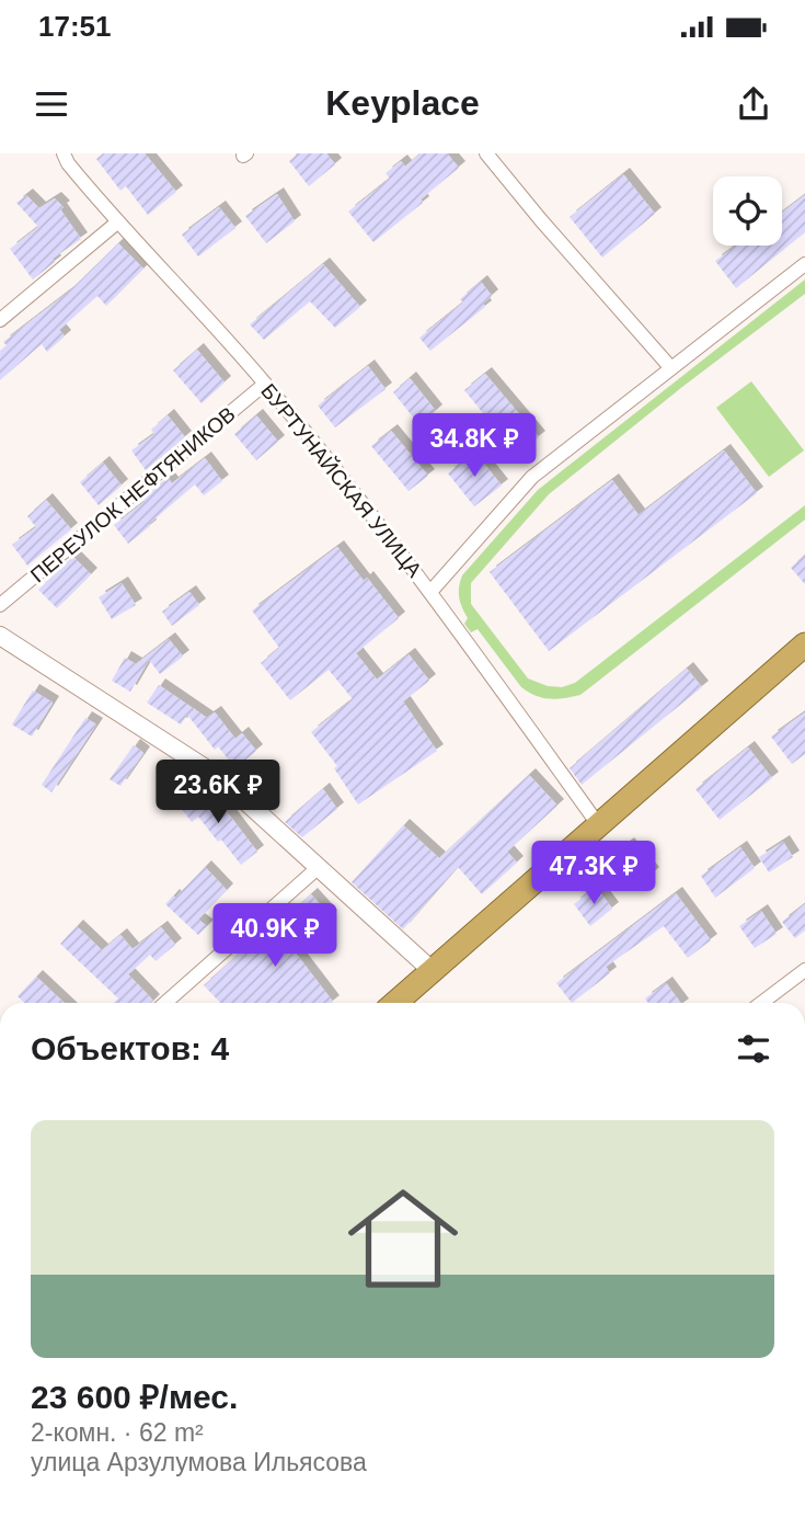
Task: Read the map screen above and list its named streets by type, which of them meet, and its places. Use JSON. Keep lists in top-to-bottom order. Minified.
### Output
{"streets":{"street":["БУРТУНАЙСКАЯ УЛИЦА","ПЕРЕУЛОК НЕФТЯНИКОВ"]},"crossings":[["БУРТУНАЙСКАЯ УЛИЦА","ПЕРЕУЛОК НЕФТЯНИКОВ"]],"page":{"status":"17:51","header":"Keyplace","price":["34.8K ₽","23.6K ₽","47.3K ₽","40.9K ₽"],"heading":"Объектов: 4","list":[{"name":"23 600 ₽/мес.","note":"2-комн. · 62 m² · улица Арзулумова Ильясова"}]}}
